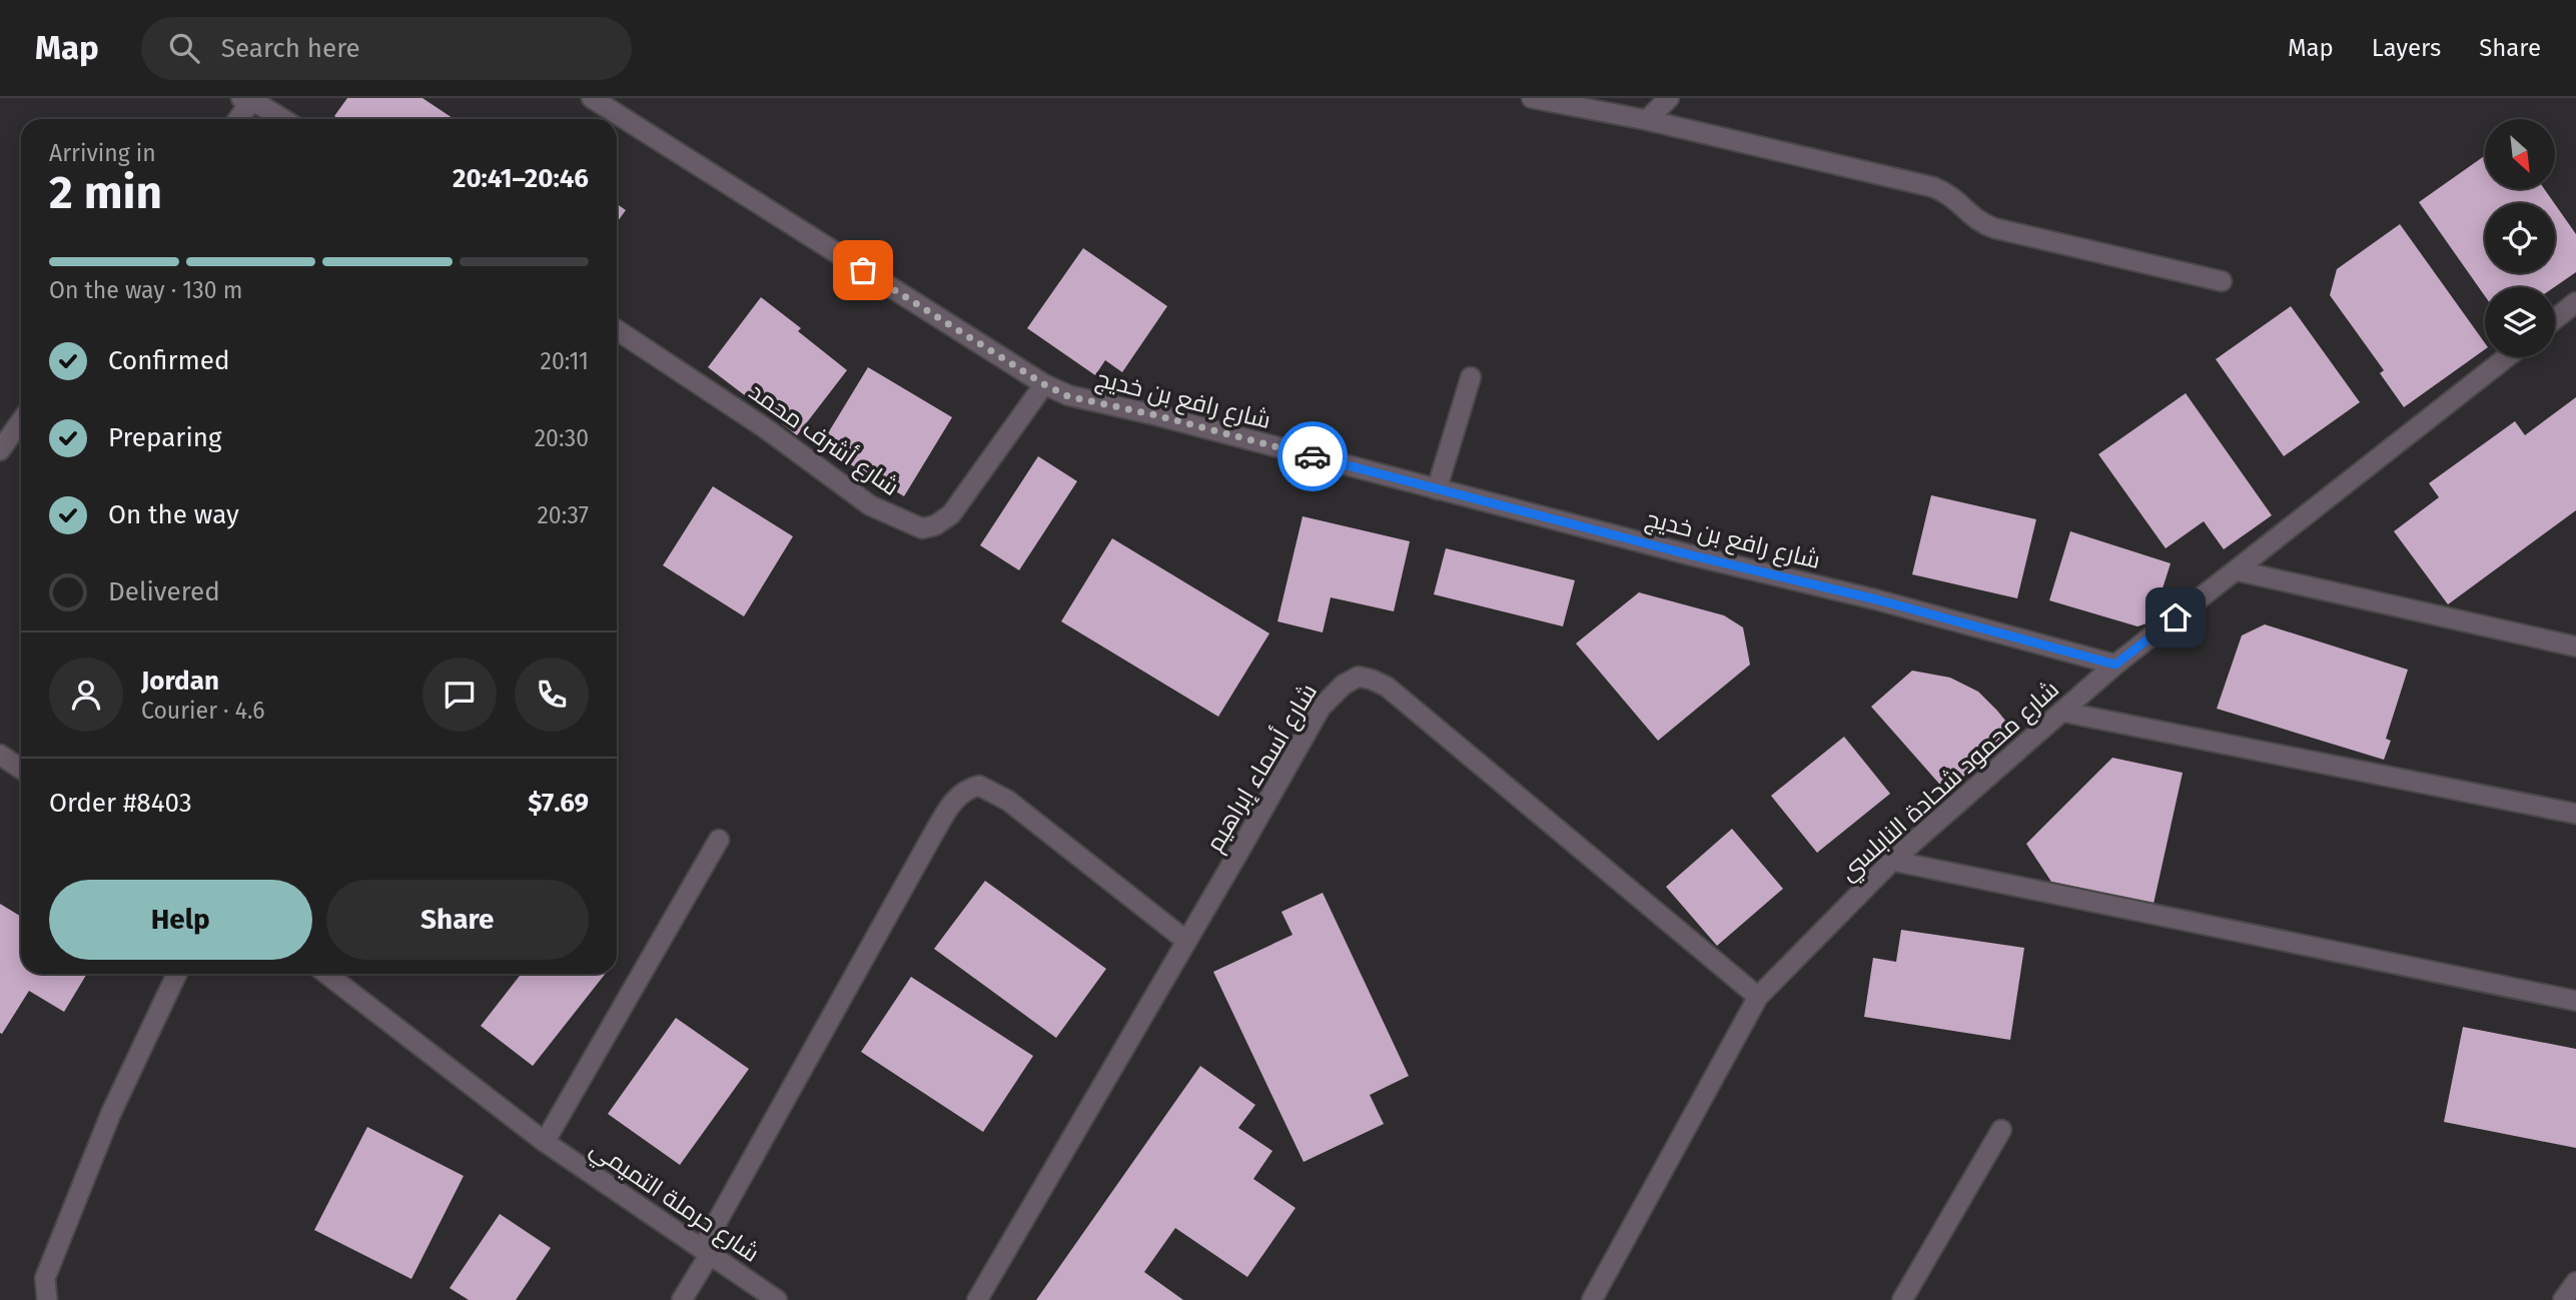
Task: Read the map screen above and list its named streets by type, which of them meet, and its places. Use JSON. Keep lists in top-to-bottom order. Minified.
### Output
{"streets":{"street":["شارع رافع بن خديج","شارع أشرف محمد","شارع أسماء إبراهيم","شارع محمود شحادة النابلسي","شارع حرملة التميمي"]},"crossings":[["شارع رافع بن خديج","شارع أشرف محمد"],["شارع رافع بن خديج","شارع محمود شحادة النابلسي"],["شارع أسماء إبراهيم","شارع محمود شحادة النابلسي"]],"north":"bottom right","page":{"header":"Map","search":"Search here","nav":["Map","Layers","Share"],"heading":["2 min","Arriving in","20:41–20:46"],"panel":["Jordan","Courier · 4.6","Order #8403","$7.69"],"bar":"On the way · 130 m","list":[["Confirmed","20:11"],["Preparing","20:30"],["On the way","20:37"],"Delivered"],"buttons":["Help","Share"]}}
